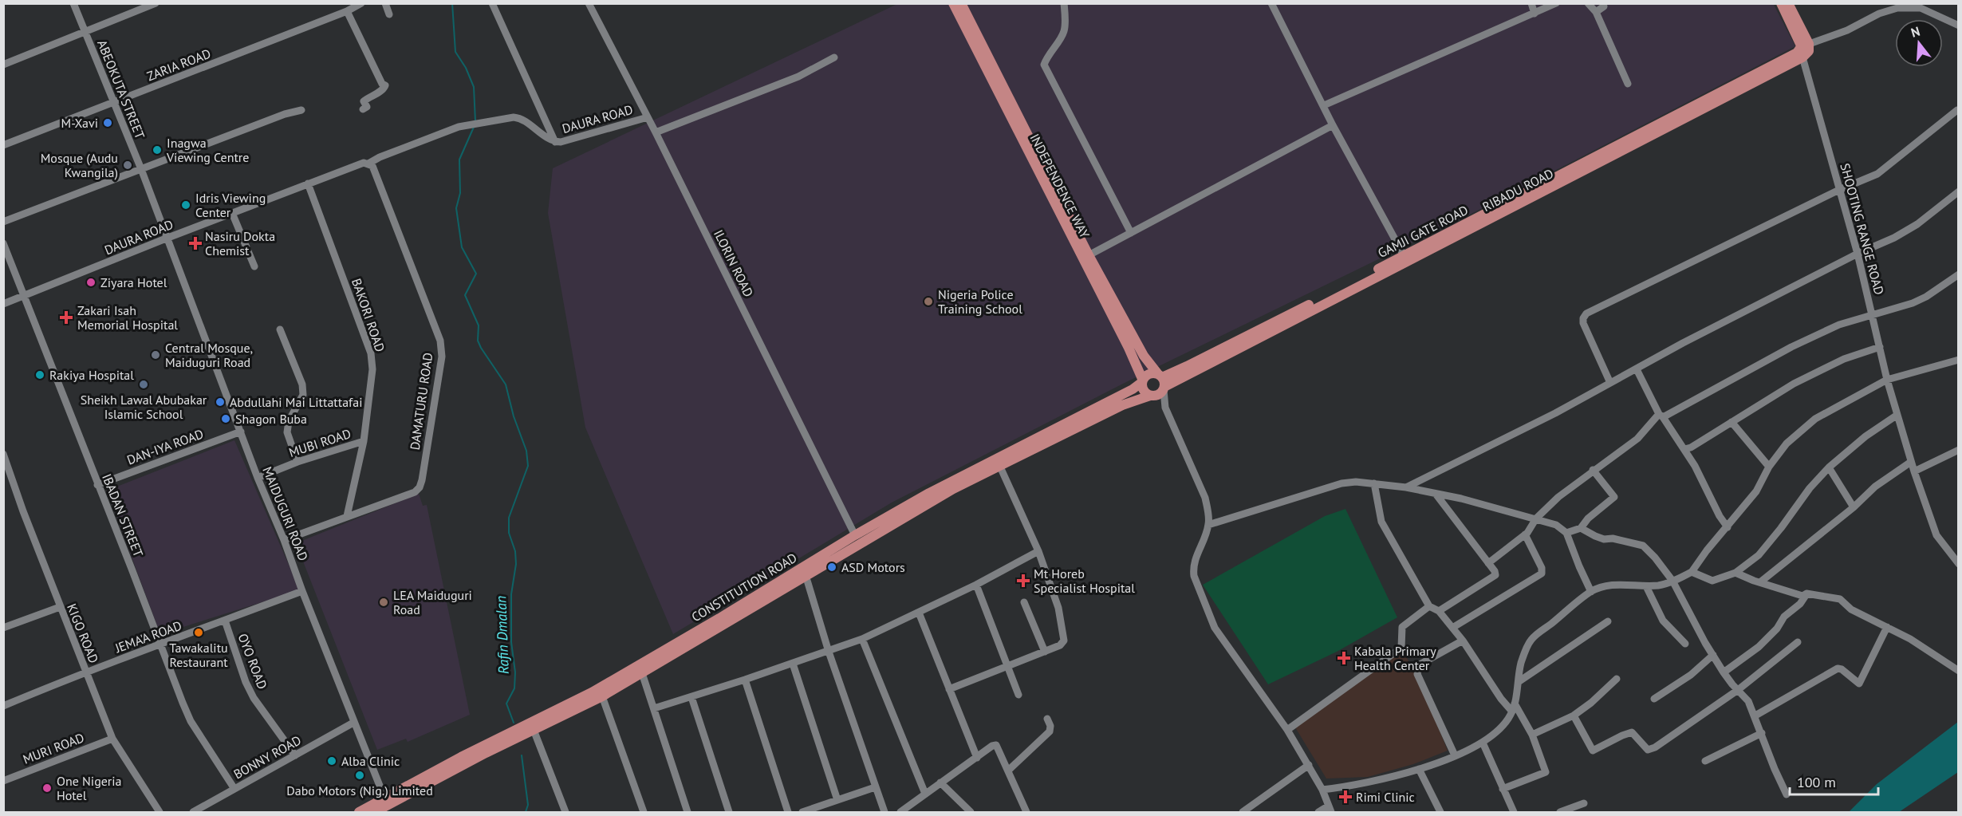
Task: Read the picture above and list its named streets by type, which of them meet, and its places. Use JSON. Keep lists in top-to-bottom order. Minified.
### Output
{"streets":{"main road":["INDEPENDENCE WAY","GAMJI GATE ROAD","CONSTITUTION ROAD"],"street":["ZARIA ROAD","ABEOKUTA STREET","DAURA ROAD","SHOOTING RANGE ROAD","ILORIN ROAD","BAKORI ROAD","DAMATURU ROAD","MUBI ROAD","DAN-IYA ROAD","MAIDUGURI ROAD","IBADAN STREET","KIGO ROAD","JEMA'A ROAD","OYO ROAD","MURI ROAD","BONNY ROAD"]},"crossings":[["ZARIA ROAD","ABEOKUTA STREET"],["ABEOKUTA STREET","DAURA ROAD"],["ABEOKUTA STREET","MAIDUGURI ROAD"],["DAURA ROAD","ILORIN ROAD"],["DAURA ROAD","BAKORI ROAD"],["DAURA ROAD","DAMATURU ROAD"],["DAURA ROAD","MAIDUGURI ROAD"],["DAURA ROAD","IBADAN STREET"],["INDEPENDENCE WAY","GAMJI GATE ROAD"],["INDEPENDENCE WAY","CONSTITUTION ROAD"],["SHOOTING RANGE ROAD","GAMJI GATE ROAD"],["GAMJI GATE ROAD","CONSTITUTION ROAD"],["ILORIN ROAD","CONSTITUTION ROAD"],["BAKORI ROAD","DAMATURU ROAD"],["BAKORI ROAD","MUBI ROAD"],["DAMATURU ROAD","MAIDUGURI ROAD"],["MUBI ROAD","MAIDUGURI ROAD"],["DAN-IYA ROAD","MAIDUGURI ROAD"],["DAN-IYA ROAD","IBADAN STREET"],["MAIDUGURI ROAD","CONSTITUTION ROAD"],["MAIDUGURI ROAD","JEMA'A ROAD"],["MAIDUGURI ROAD","BONNY ROAD"],["IBADAN STREET","JEMA'A ROAD"],["IBADAN STREET","BONNY ROAD"],["KIGO ROAD","JEMA'A ROAD"],["KIGO ROAD","MURI ROAD"],["JEMA'A ROAD","OYO ROAD"],["OYO ROAD","BONNY ROAD"]],"water":["Rafin Dmalan"],"places":{"other":["M-Xavi","Inagwa Viewing Centre","Mosque (Audu Kwangila)","Idris Viewing Center","Ziyara Hotel","Nigeria Police Training School","Central Mosque, Maiduguri Road","Rakiya Hospital","Sheikh Lawal Abubakar Islamic School","Abdullahi Mai Littattafai","Shagon Buba","ASD Motors","LEA Maiduguri Road","Tawakalitu Restaurant","Alba Clinic","Dabo Motors (Nig.) Limited","One Nigeria Hotel"],"health":["Nasiru Dokta Chemist","Zakari Isah Memorial Hospital","Mt Horeb Specialist Hospital","Kabala Primary Health Center","Rimi Clinic"]},"scale_bar":"100 m","north":"top"}
